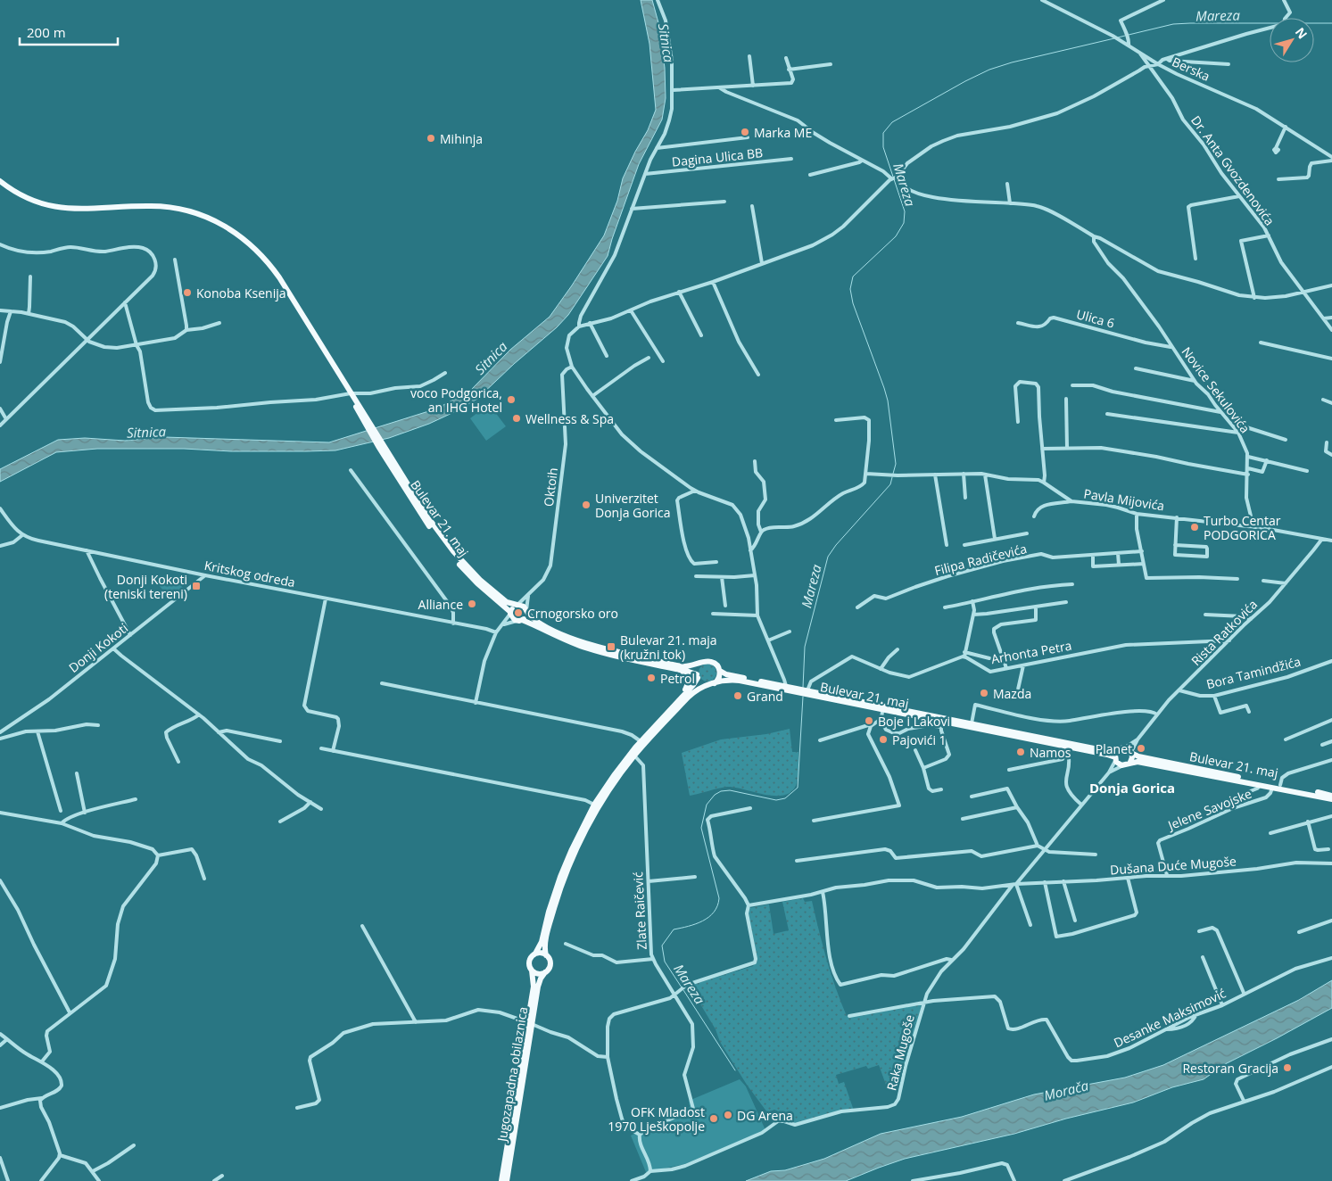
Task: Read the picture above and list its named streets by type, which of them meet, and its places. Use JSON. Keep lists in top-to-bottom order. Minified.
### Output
{"streets":{"main road":["Bulevar 21. maj","Jugozapadna obilaznica"],"street":["Berska","Dagina Ulica BB","Dr. Anta Gvozdenovića","Ulica 6","Novice Sekulovića","Oktoih","Pavla Mijovića","Filipa Radičevića","Kritskog odreda","Rista Ratkovića","Donji Kokoti","Arhonta Petra","Bora Tamindžića","Jelene Savojske","Dušana Duće Mugoše","Zlate Raičević","Desanke Maksimović","Raka Mugoše"]},"crossings":[["Berska","Dr. Anta Gvozdenovića"],["Ulica 6","Novice Sekulovića"],["Novice Sekulovića","Pavla Mijovića"],["Oktoih","Bulevar 21. maj"],["Pavla Mijovića","Rista Ratkovića"],["Bulevar 21. maj","Rista Ratkovića"],["Bulevar 21. maj","Jelene Savojske"],["Bulevar 21. maj","Raka Mugoše"],["Kritskog odreda","Donji Kokoti"],["Rista Ratkovića","Arhonta Petra"],["Rista Ratkovića","Bora Tamindžića"],["Rista Ratkovića","Raka Mugoše"],["Jelene Savojske","Dušana Duće Mugoše"],["Dušana Duće Mugoše","Raka Mugoše"],["Desanke Maksimović","Raka Mugoše"]],"districts":["Donja Gorica"],"water":["Mareza","Sitnica","Morača"],"places":{"other":["Marka ME","Mihinja","Konoba Ksenija","voco Podgorica, an IHG Hotel","Wellness & Spa","Univerzitet Donja Gorica","Turbo Centar PODGORICA","Alliance","Crnogorsko oro","Petrol","Mazda","Grand","Boje i Lakovi","Pajovići 1","Planet","Namos","Restoran Gracija","DG Arena","OFK Mladost 1970 Lješkopolje"],"transit":["Donji Kokoti (teniski tereni)","Bulevar 21. maja (kružni tok)"]},"scale_bar":"200 m","north":"top right"}
